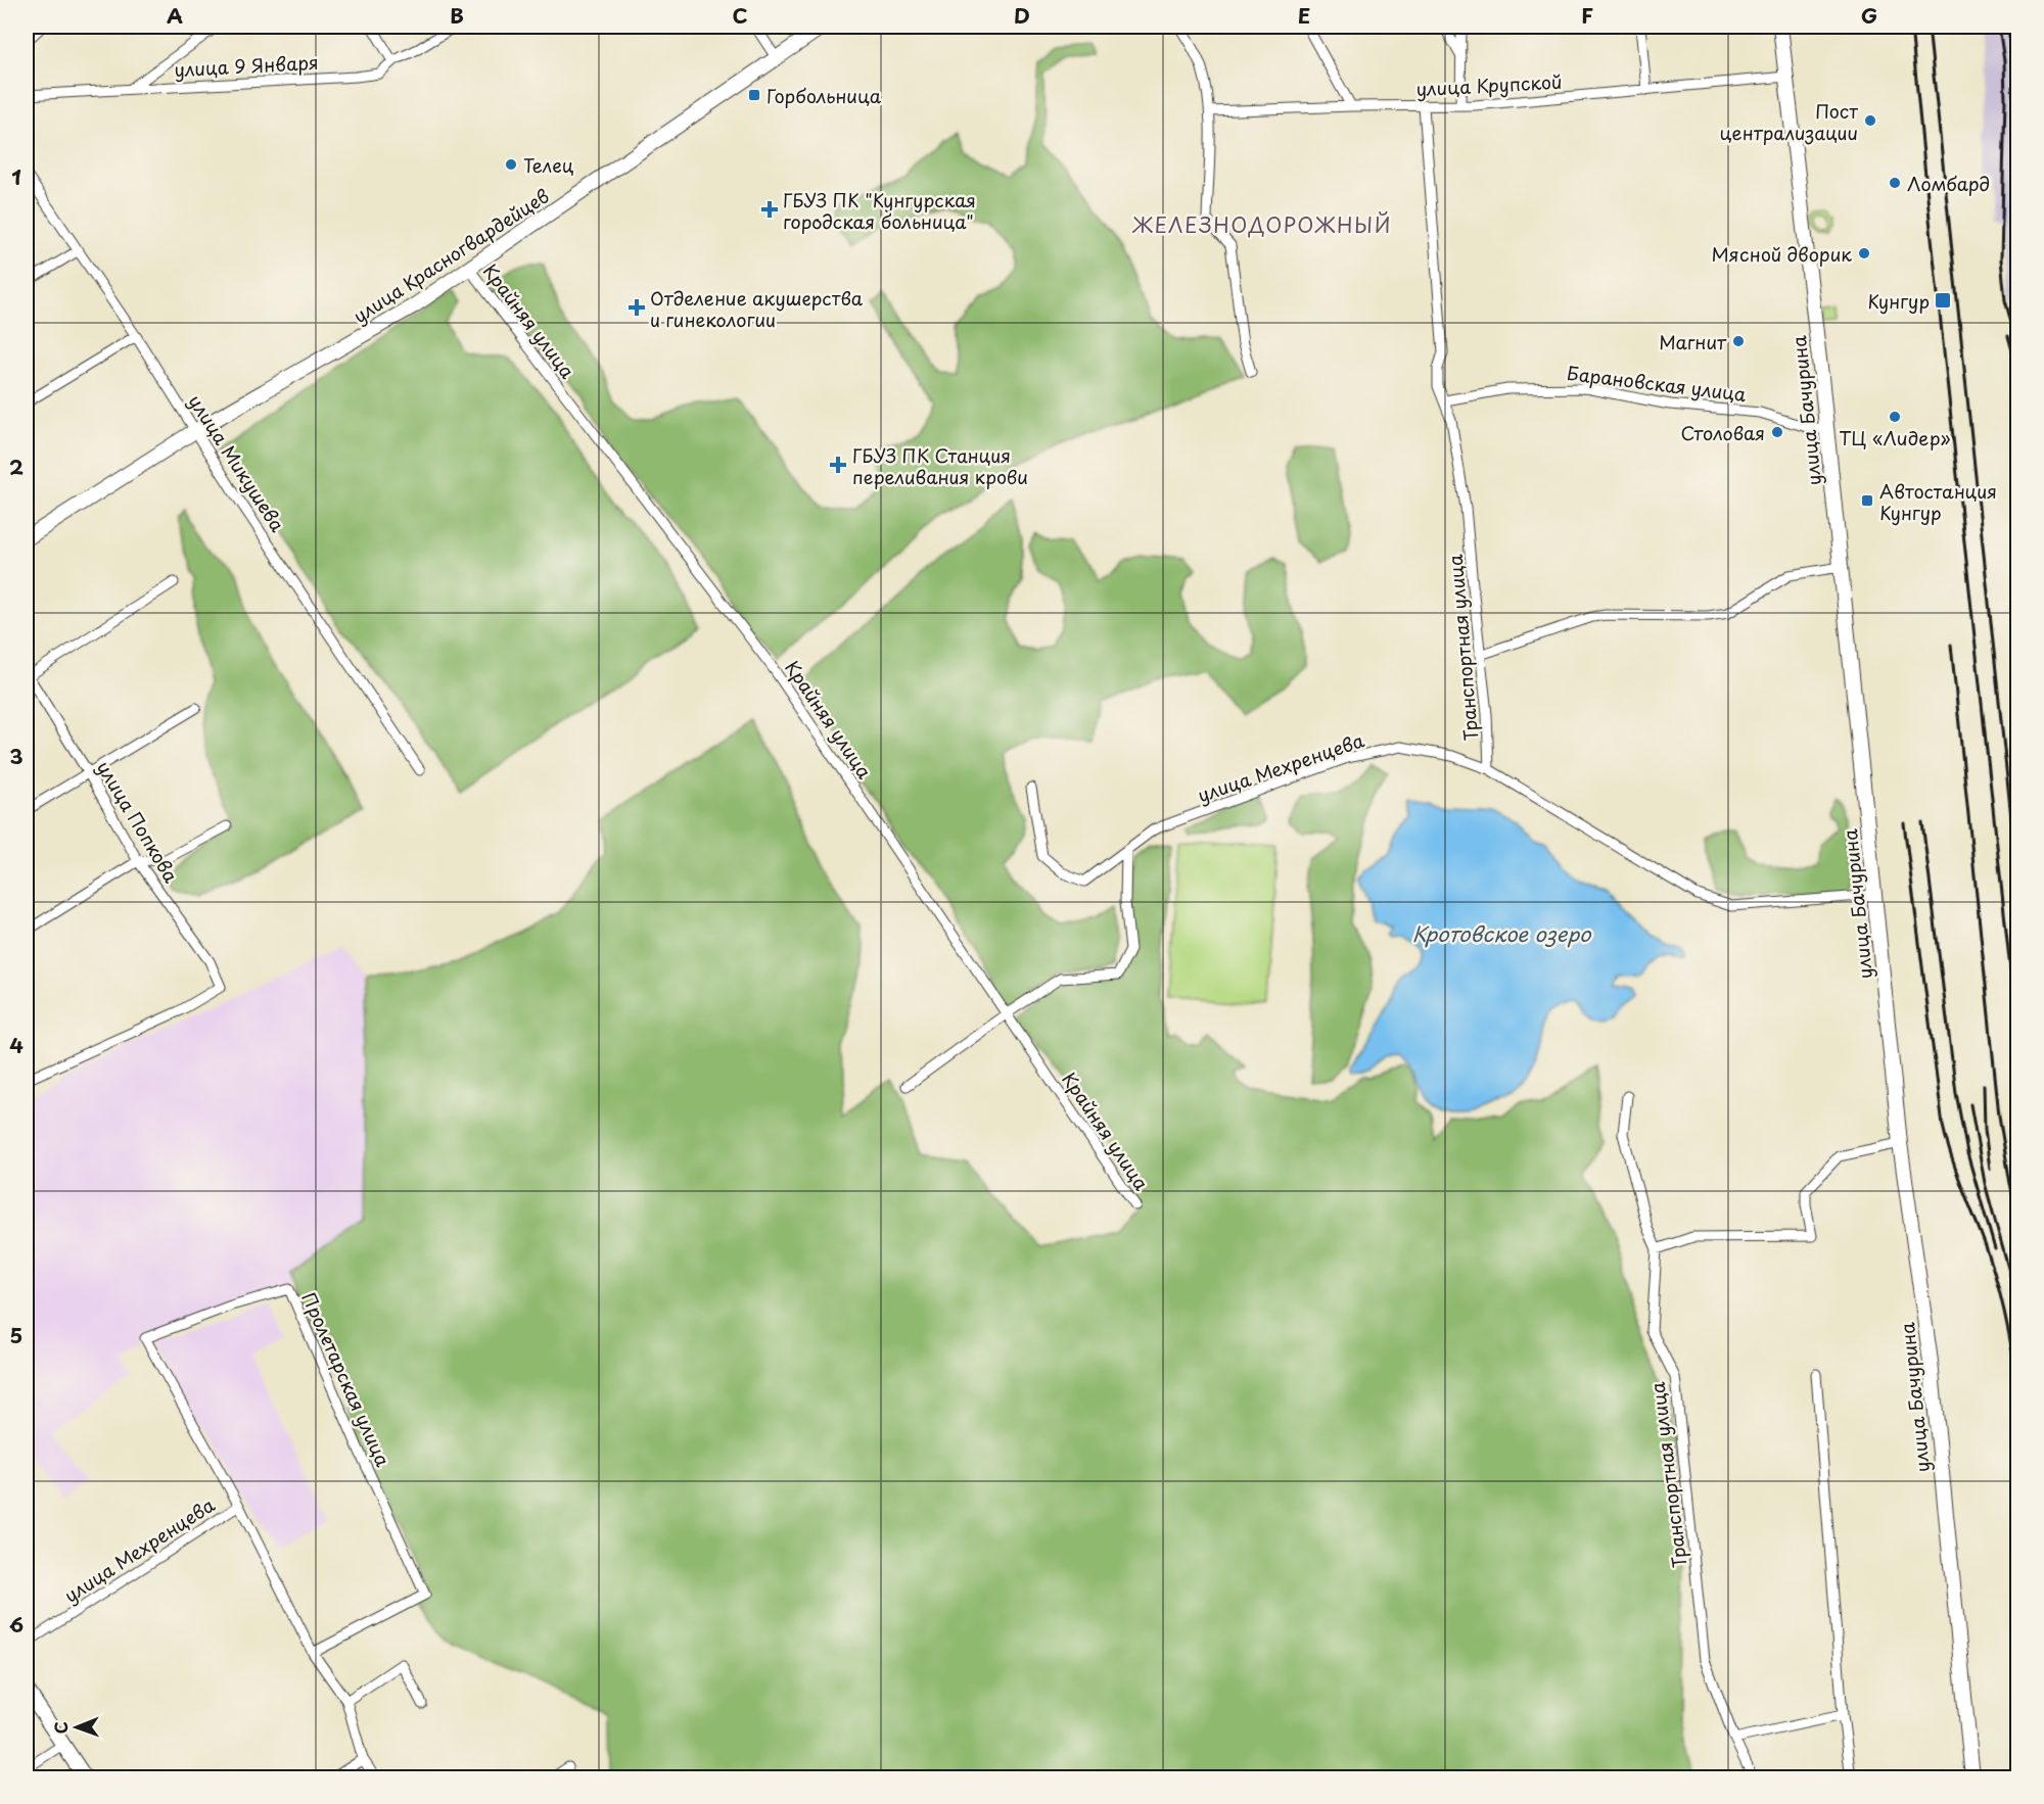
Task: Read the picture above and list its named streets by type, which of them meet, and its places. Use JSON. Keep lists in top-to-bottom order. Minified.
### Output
{"streets":{"street":["улица 9 Января","улица Крупской","улица Красногвардейцев","Крайняя улица","Барановская улица","улица Бачурина","улица Микушева","Транспортная улица","улица Мехренцева","улица Попкова","Пролетарская улица"]},"crossings":[["улица Крупской","улица Бачурина"],["улица Крупской","Транспортная улица"],["улица Красногвардейцев","Крайняя улица"],["улица Красногвардейцев","улица Микушева"],["Барановская улица","улица Бачурина"],["Барановская улица","Транспортная улица"],["Транспортная улица","улица Мехренцева"],["улица Мехренцева","Пролетарская улица"]],"districts":["ЖЕЛЕЗНОДОРОЖНЫЙ"],"water":["Кротовское озеро"],"places":{"transit":["Горбольница","Кунгур","Автостанция Кунгур"],"other":["Пост централизации","Телец","Ломбард","Мясной дворик","Магнит","ТЦ «Лидер»","Столовая"],"health":["ГБУЗ ПК \"Кунгурская городская больница\"","Отделение акушерства и гинекологии","ГБУЗ ПК Станция переливания крови"]},"north":"left","grid":{"columns":["A","B","C","D","E","F","G"],"rows":["1","2","3","4","5","6"]}}
